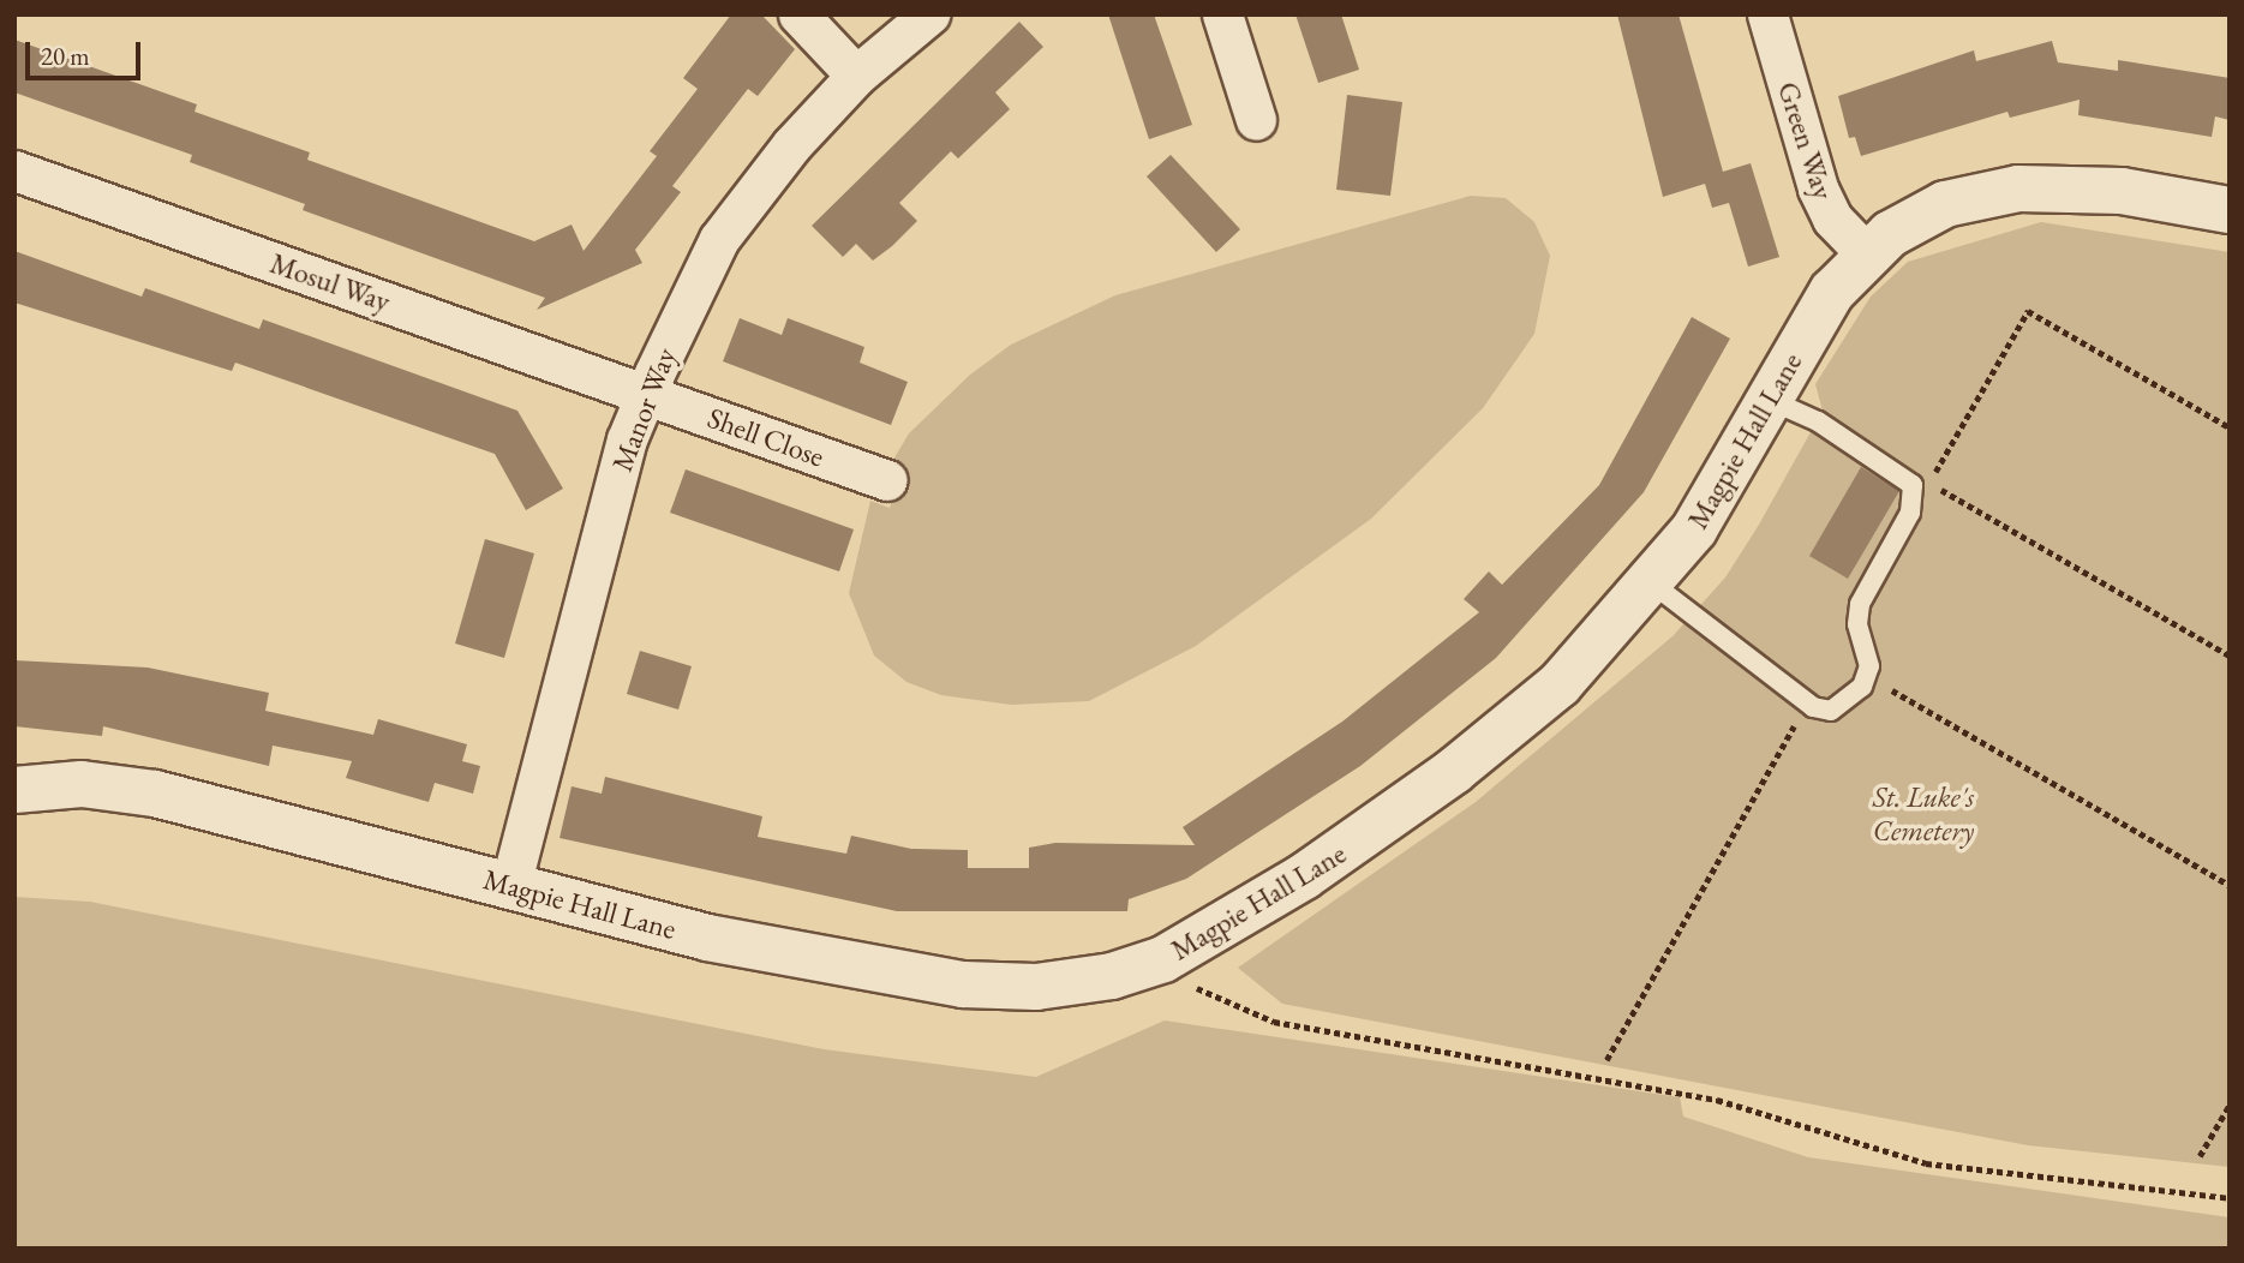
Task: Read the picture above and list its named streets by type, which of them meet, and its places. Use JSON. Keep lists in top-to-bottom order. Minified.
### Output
{"streets":{"street":["Green Way","Mosul Way","Manor Way","Shell Close","Magpie Hall Lane"]},"crossings":[["Green Way","Magpie Hall Lane"],["Mosul Way","Manor Way"],["Mosul Way","Shell Close"],["Manor Way","Shell Close"],["Manor Way","Magpie Hall Lane"]],"parks":["St. Luke's Cemetery"],"scale_bar":"20 m"}
